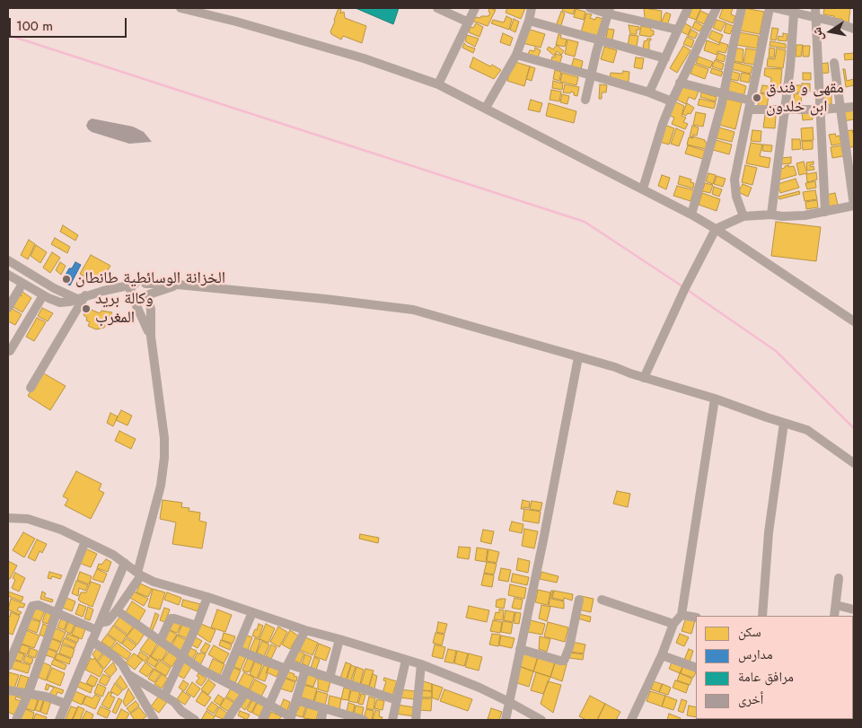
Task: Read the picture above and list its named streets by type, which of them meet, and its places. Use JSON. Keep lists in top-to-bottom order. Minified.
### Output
{"places":["مقهى و فندق ابن خلدون","الخزانة الوسائطية طانطان","وكالة بريد المغرب"],"legend":["سكن","مدارس","مرافق عامة","أخرى"],"scale_bar":"100 m","north":"left"}
